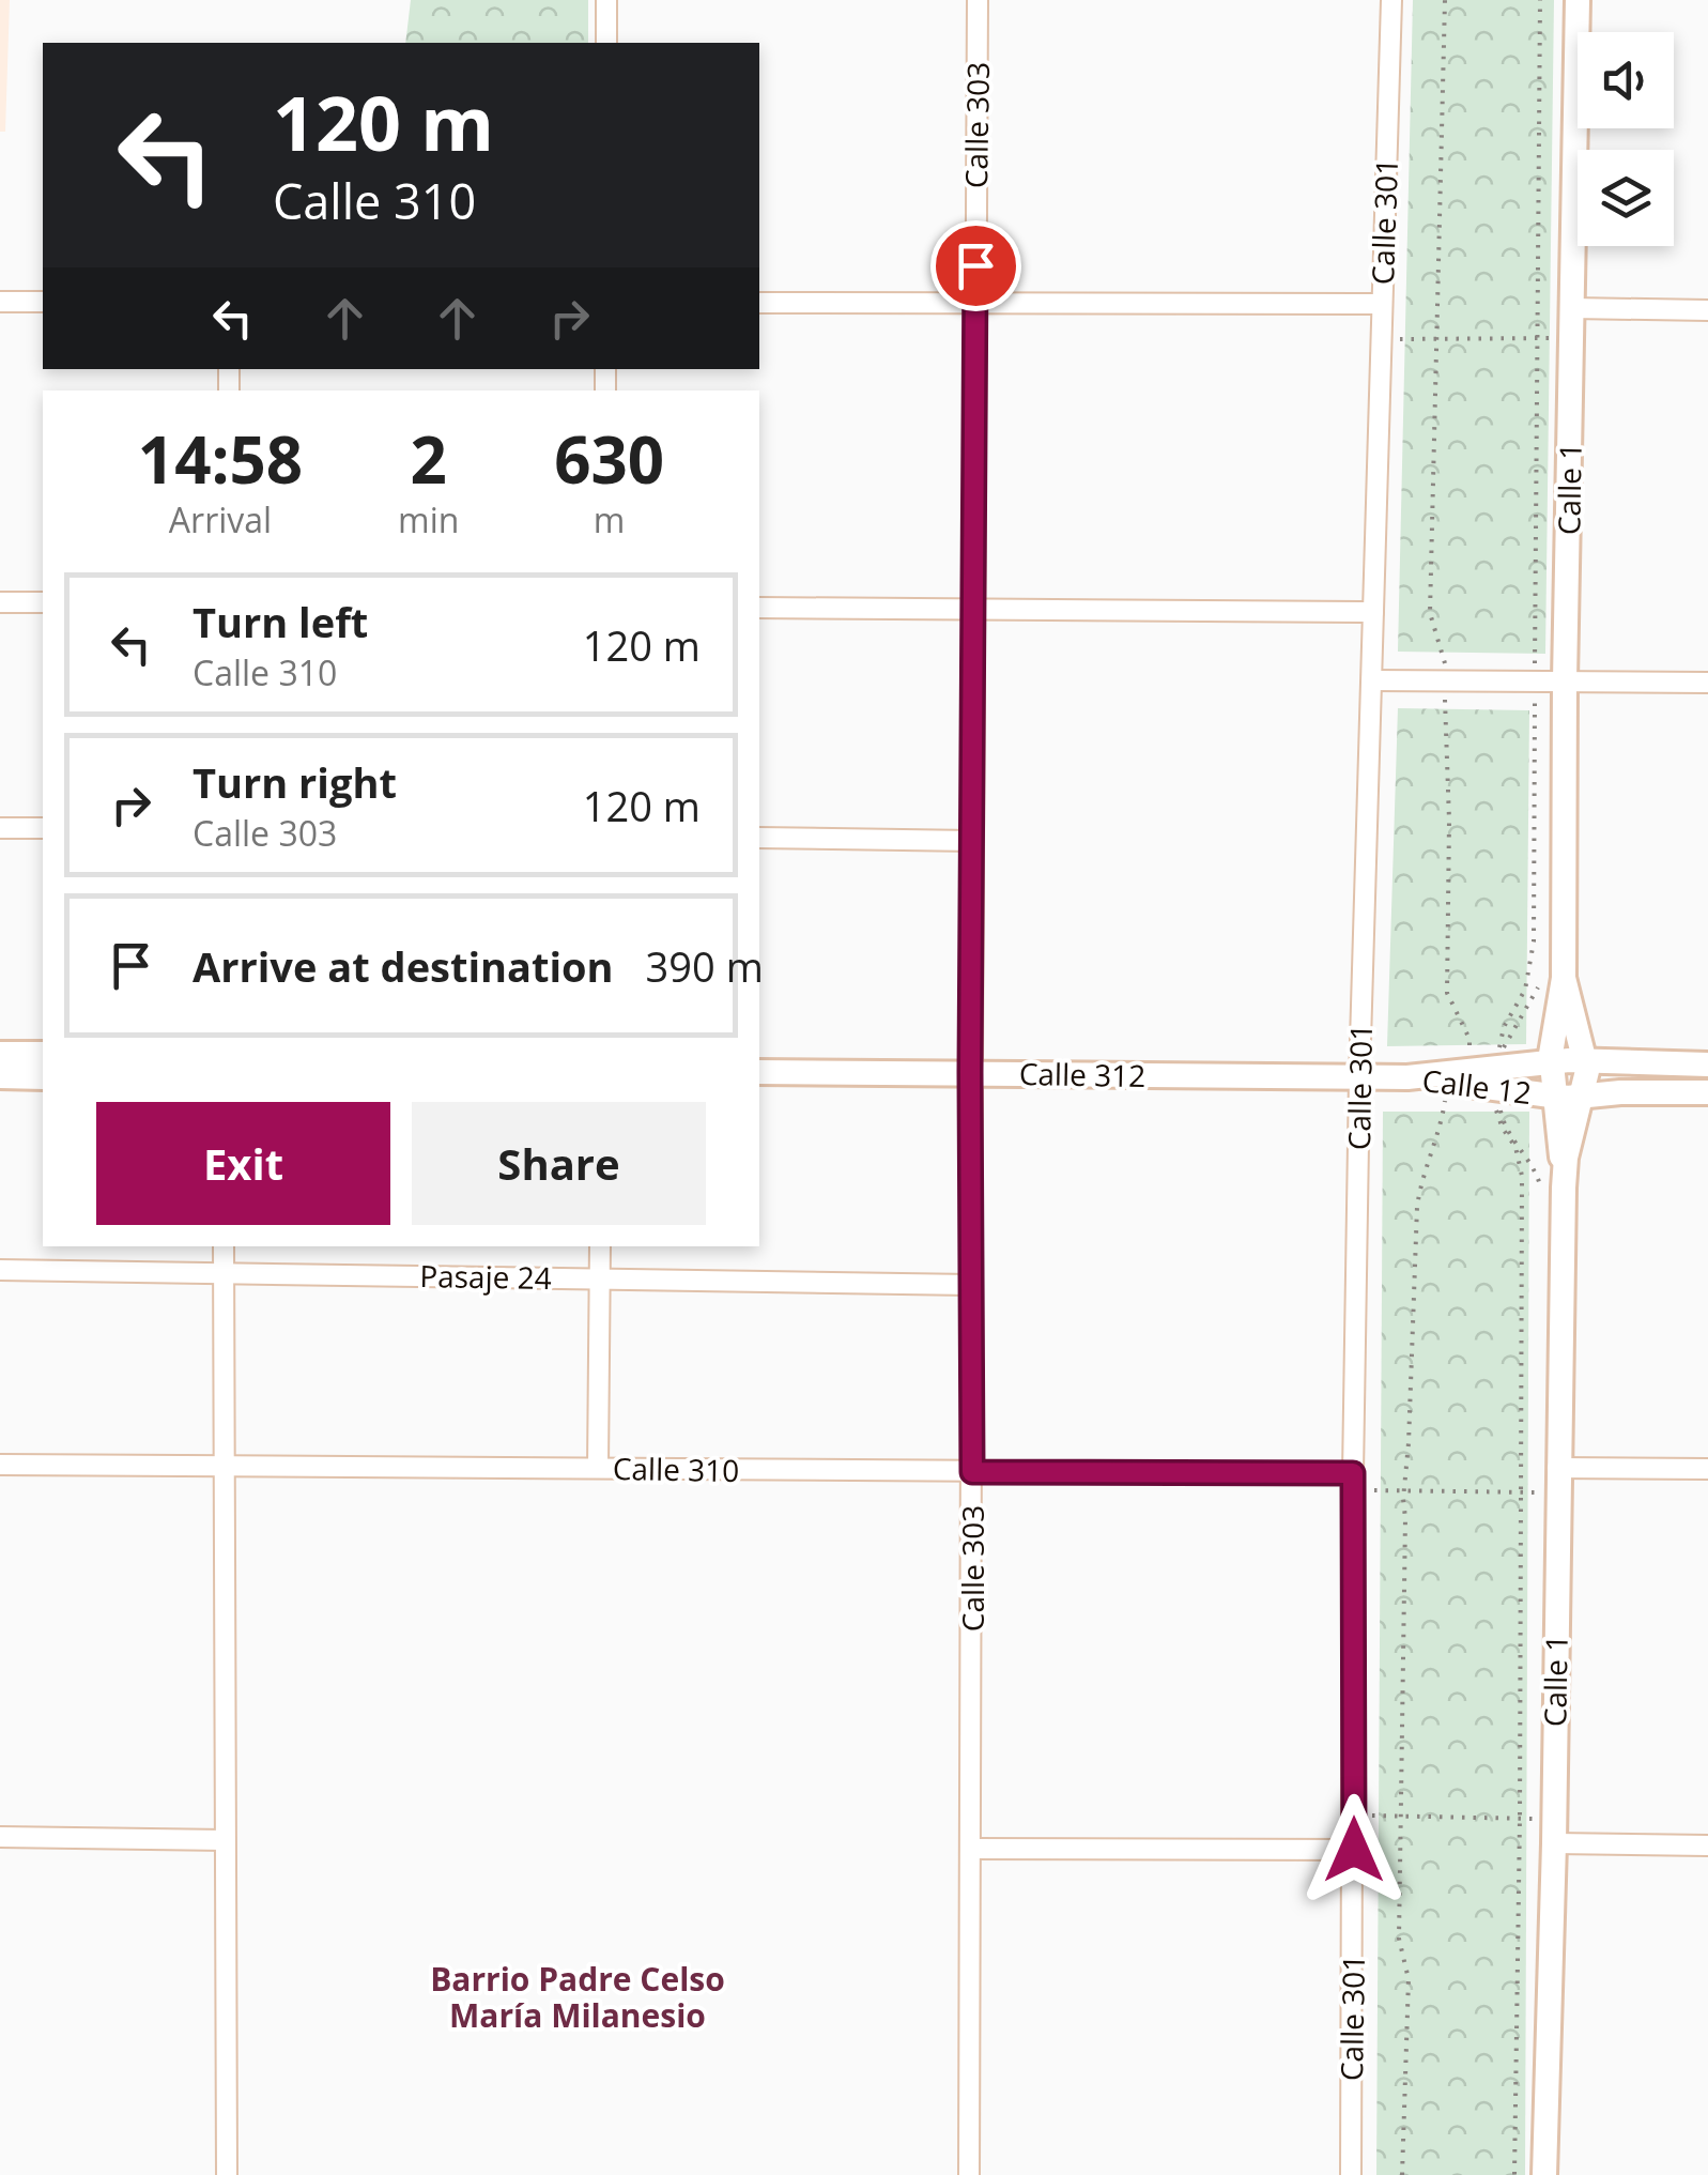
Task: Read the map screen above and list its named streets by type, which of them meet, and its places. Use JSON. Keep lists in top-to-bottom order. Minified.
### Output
{"streets":{"street":["Calle 303","Calle 301","Calle 1","Calle 312","Calle 12","Pasaje 24","Calle 310"]},"crossings":[["Calle 303","Calle 312"],["Calle 303","Pasaje 24"],["Calle 303","Calle 310"],["Calle 301","Calle 312"],["Calle 301","Calle 310"],["Calle 1","Calle 12"],["Calle 312","Calle 12"]],"districts":["Barrio Padre Celso María Milanesio"],"page":{"turn":["120 m","Calle 310"],"eta":["14:58","Arrival","2","min","630","m"],"list":[{"name":"Turn left","note":"Calle 310","value":"120 m"},{"name":"Turn right","note":"Calle 303","value":"120 m"},{"name":"Arrive at destination","value":"390 m"}],"buttons":["Exit","Share"]}}
